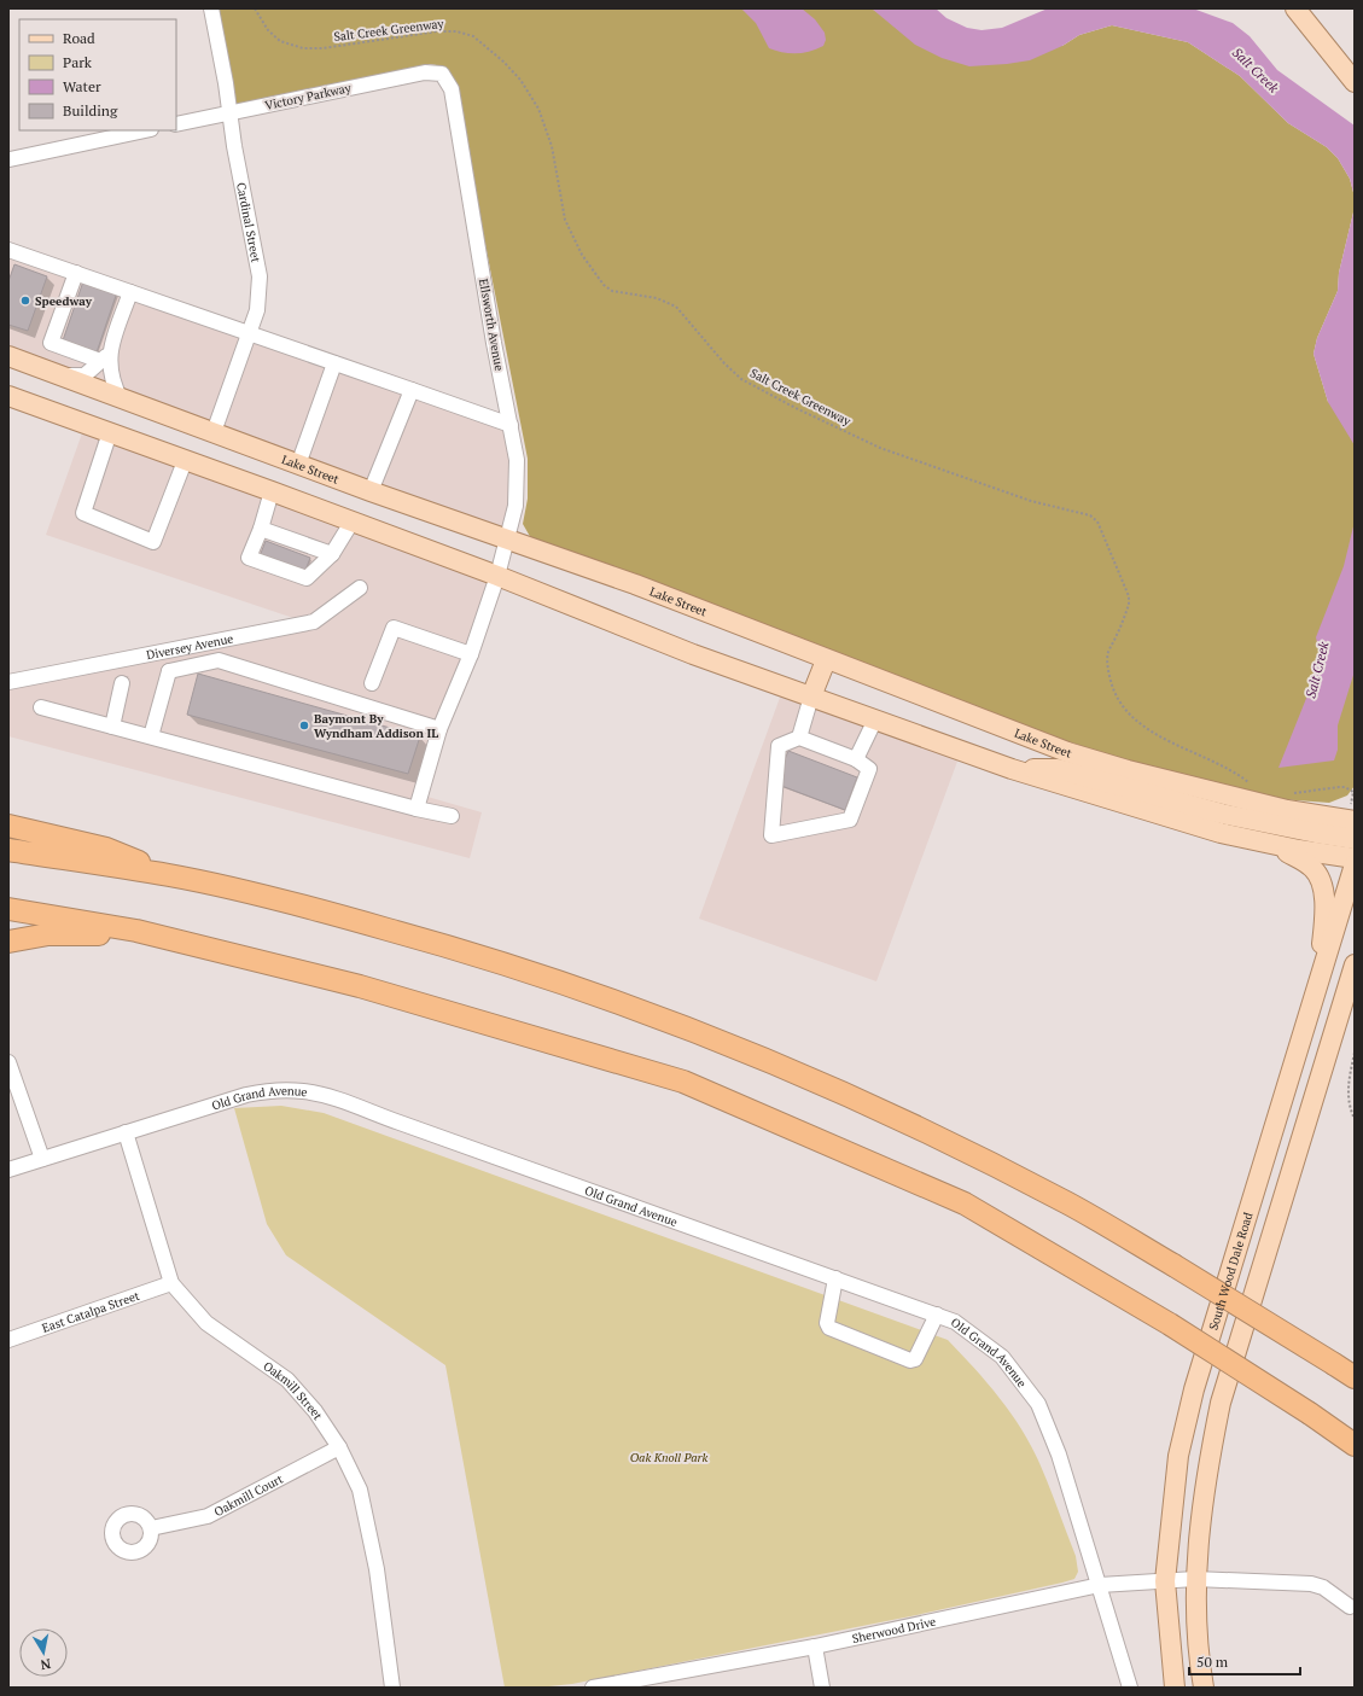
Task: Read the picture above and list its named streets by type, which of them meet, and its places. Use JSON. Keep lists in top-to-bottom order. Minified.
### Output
{"streets":{"main road":["Lake Street","South Wood Dale Road"],"street":["Victory Parkway","Cardinal Street","Ellsworth Avenue","Diversey Avenue","Old Grand Avenue","East Catalpa Street","Oakmill Street","Oakmill Court","Sherwood Drive"],"path":["Salt Creek Greenway"]},"crossings":[["Victory Parkway","Cardinal Street"],["Victory Parkway","Ellsworth Avenue"],["Cardinal Street","Lake Street"],["Ellsworth Avenue","Lake Street"],["Old Grand Avenue","Oakmill Street"],["Old Grand Avenue","Sherwood Drive"],["South Wood Dale Road","Sherwood Drive"],["East Catalpa Street","Oakmill Street"],["Oakmill Street","Oakmill Court"]],"water":["Salt Creek"],"parks":["Oak Knoll Park"],"places":["Speedway","Baymont By Wyndham Addison IL"],"legend":["Road","Park","Water","Building"],"scale_bar":"50 m","north":"bottom"}
